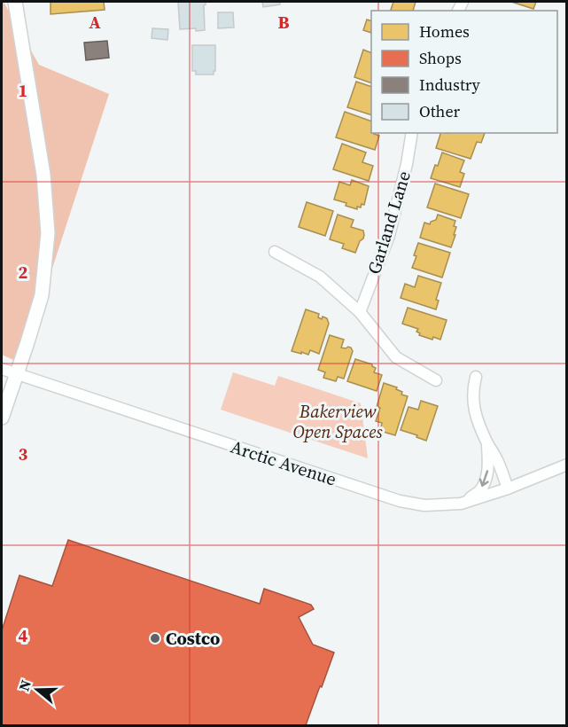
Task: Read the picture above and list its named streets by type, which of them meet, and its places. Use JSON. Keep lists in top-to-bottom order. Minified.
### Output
{"streets":{"street":["Garland Lane","Arctic Avenue"]},"parks":["Bakerview Open Spaces"],"places":["Costco"],"legend":["Homes","Shops","Industry","Other"],"north":"left","grid":{"columns":["A","B"],"rows":["1","2","3","4"]}}
